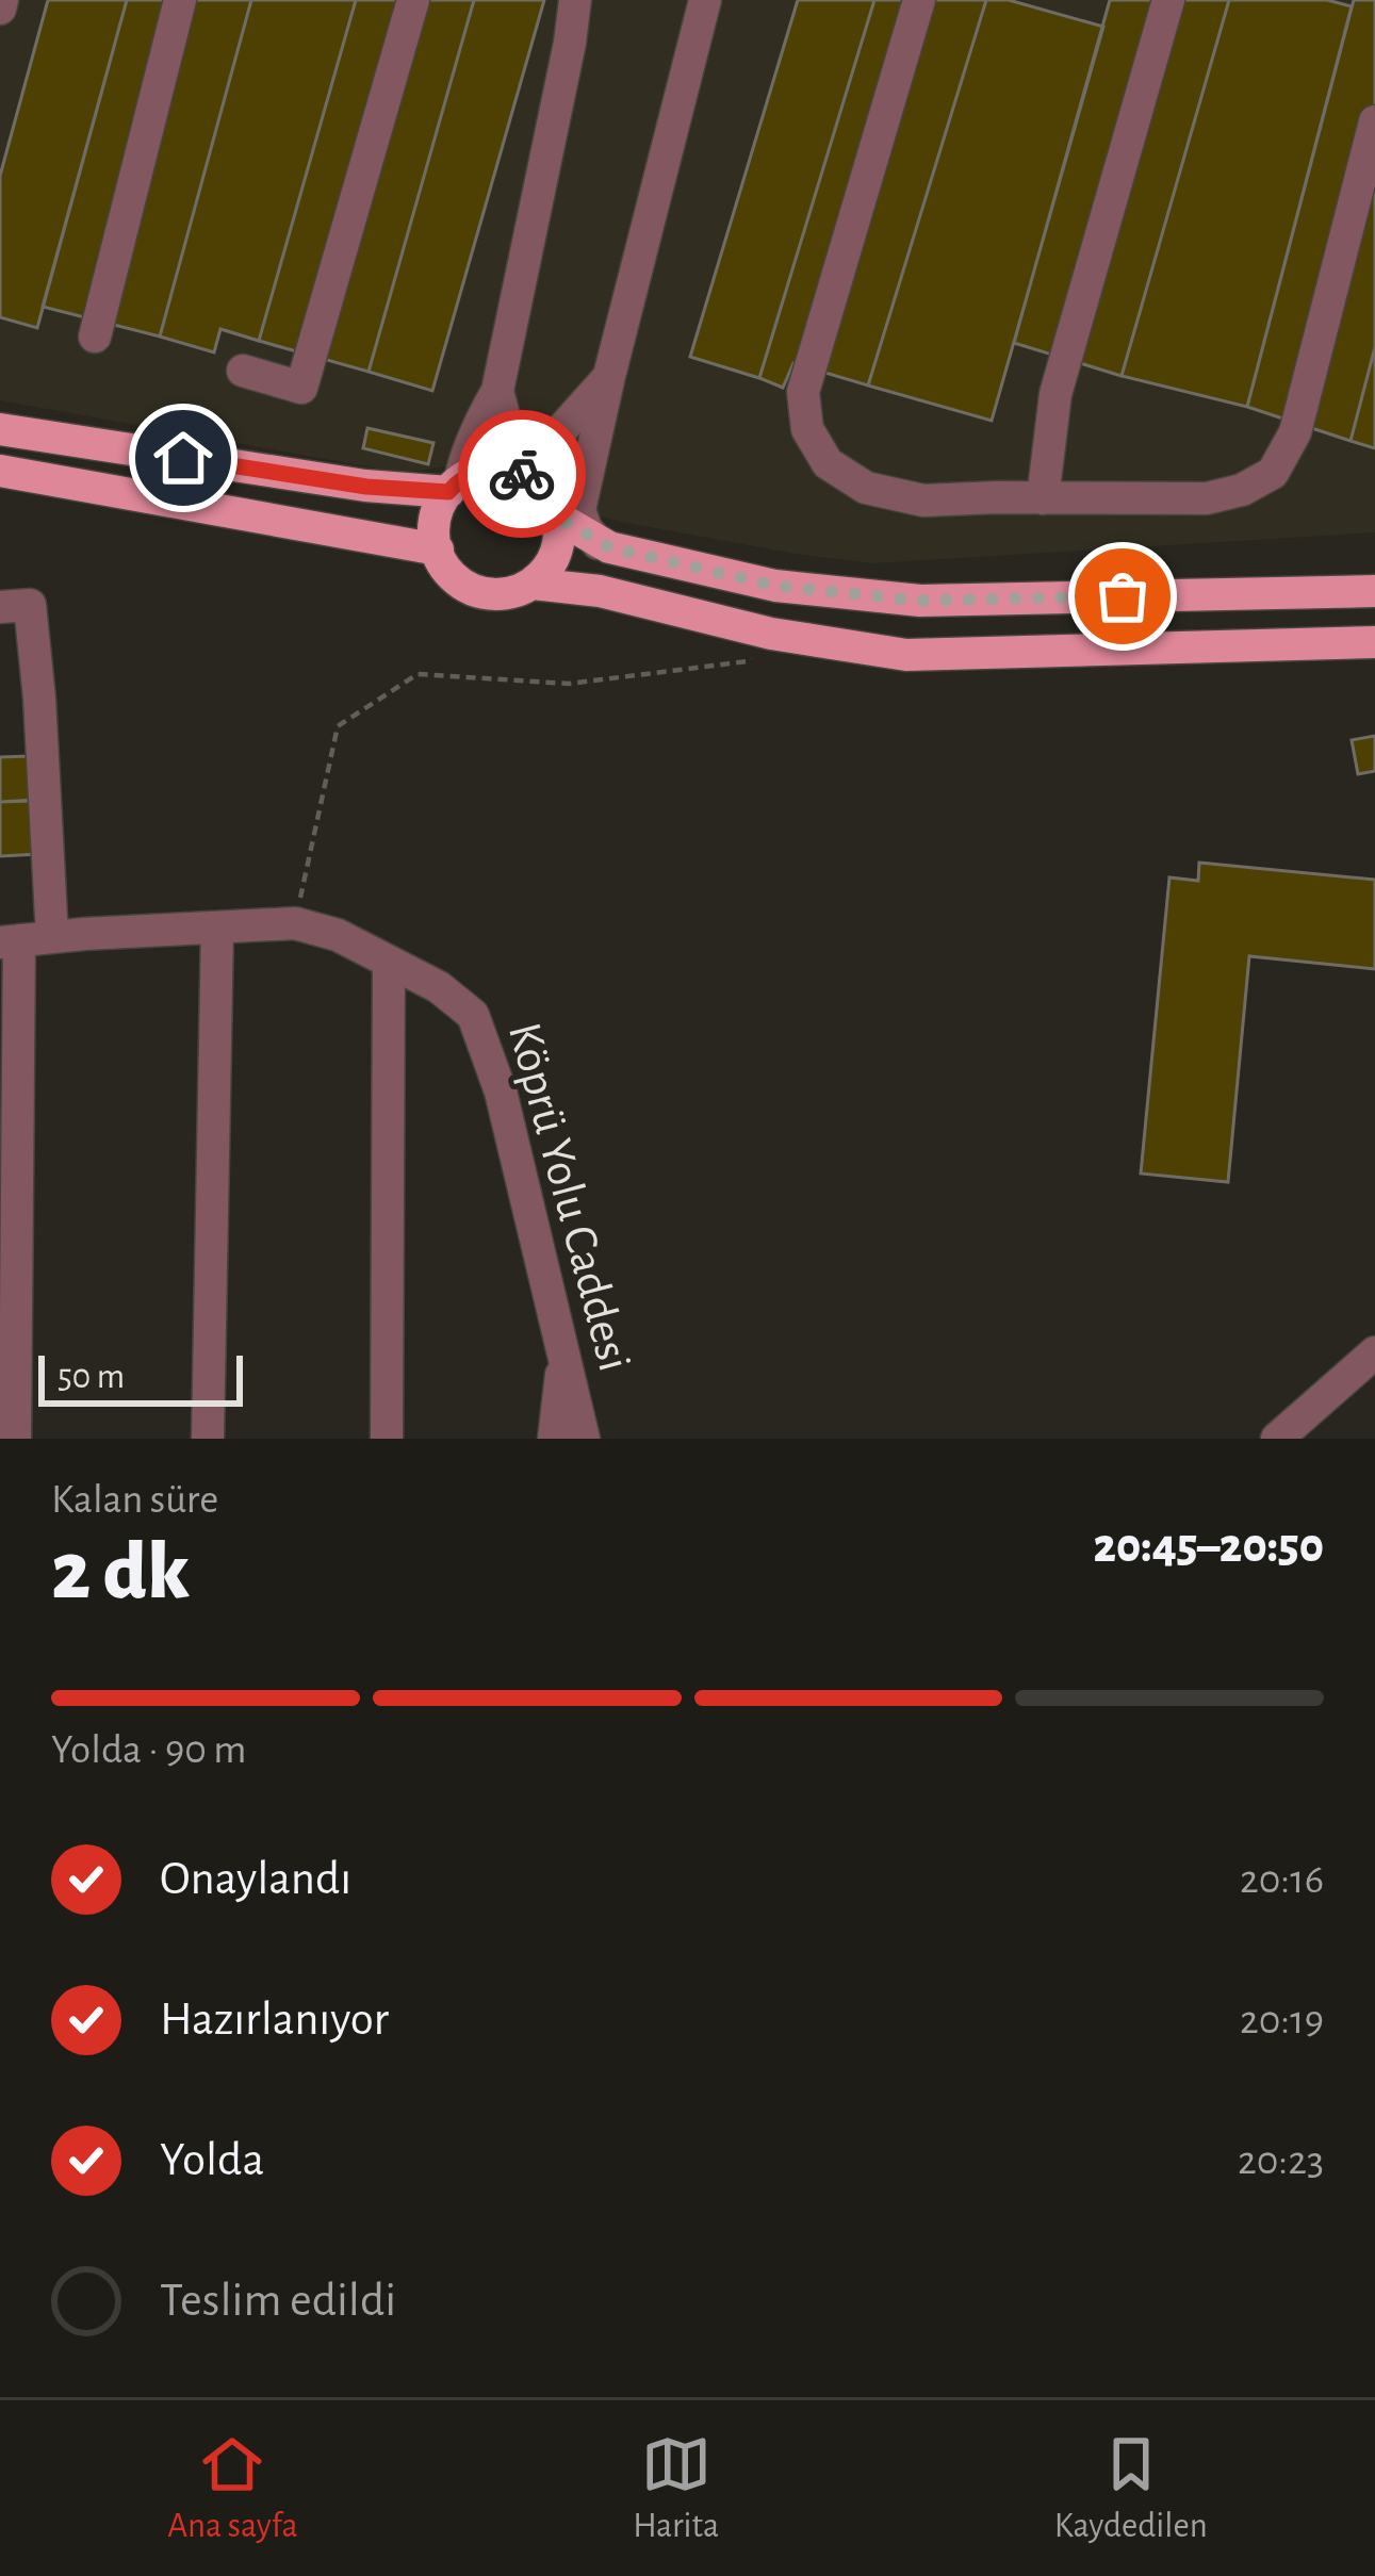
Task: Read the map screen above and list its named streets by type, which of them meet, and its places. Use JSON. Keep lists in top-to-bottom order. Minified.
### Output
{"streets":{"street":["Köprü Yolu Caddesi"]},"scale_bar":"50 m","page":{"scale":"50 m","heading":["2 dk","Kalan süre","20:45–20:50"],"bar":"Yolda · 90 m","list":[["Onaylandı","20:16"],["Hazırlanıyor","20:19"],["Yolda","20:23"],"Teslim edildi"],"tabs":["Ana sayfa","Harita","Kaydedilen"]}}
